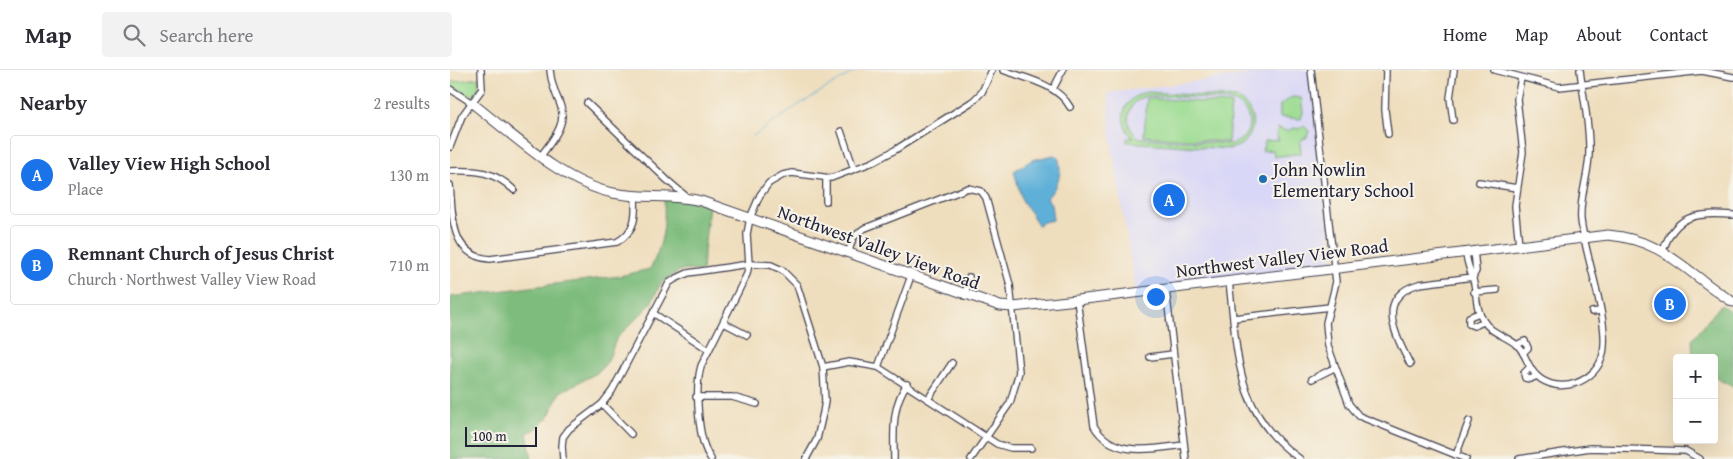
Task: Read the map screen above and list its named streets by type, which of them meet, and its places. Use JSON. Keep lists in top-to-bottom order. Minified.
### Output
{"streets":{"street":["Northwest Valley View Road"]},"places":["John Nowlin Elementary School"],"scale_bar":"100 m","page":{"header":"Map","search":"Search here","nav":["Home","Map","About","Contact"],"heading":["Nearby","2 results"],"list":[{"mark":"A","name":"Valley View High School","note":"Place","value":"130 m"},{"mark":"B","name":"Remnant Church of Jesus Christ","note":"Church · Northwest Valley View Road","value":"710 m"}],"pins":["A","B"],"map_buttons":["+","−"],"scale":"100 m"}}
